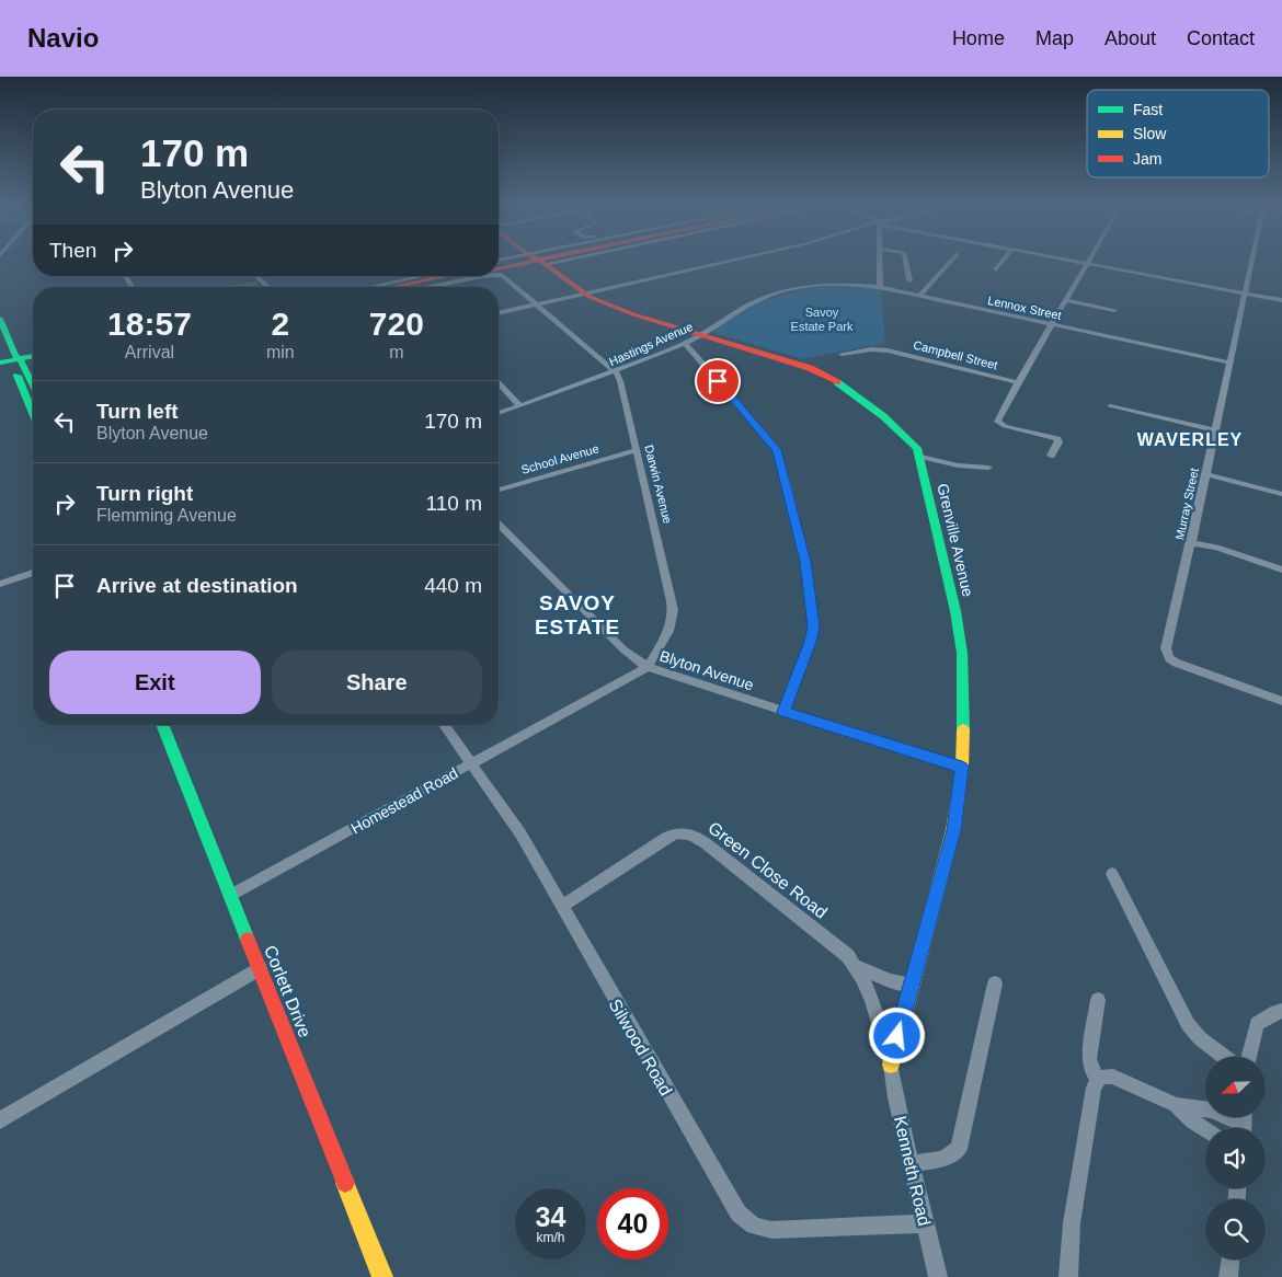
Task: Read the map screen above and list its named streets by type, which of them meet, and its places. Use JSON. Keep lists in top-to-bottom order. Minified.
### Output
{"streets":{"main road":["Grenville Avenue","Corlett Drive"],"street":["Lennox Street","Hastings Avenue","Campbell Street","School Avenue","Darwin Avenue","Murray Street","Blyton Avenue","Homestead Road","Green Close Road","Silwood Road","Kenneth Road"]},"crossings":[["Lennox Street","Hastings Avenue"],["Lennox Street","Murray Street"],["Hastings Avenue","Darwin Avenue"],["Hastings Avenue","Grenville Avenue"],["School Avenue","Darwin Avenue"],["Darwin Avenue","Blyton Avenue"],["Darwin Avenue","Homestead Road"],["Grenville Avenue","Blyton Avenue"],["Grenville Avenue","Green Close Road"],["Grenville Avenue","Kenneth Road"],["Blyton Avenue","Homestead Road"],["Homestead Road","Corlett Drive"],["Homestead Road","Silwood Road"],["Green Close Road","Silwood Road"],["Green Close Road","Kenneth Road"],["Silwood Road","Kenneth Road"]],"districts":["WAVERLEY","SAVOY ESTATE"],"parks":["Savoy Estate Park"],"legend":["Fast","Slow","Jam"],"north":"bottom left","page":{"header":"Navio","nav":["Home","Map","About","Contact"],"turn":["170 m","Blyton Avenue"],"then":"Then","eta":["18:57","Arrival","2","min","720","m"],"list":[{"name":"Turn left","note":"Blyton Avenue","value":"170 m"},{"name":"Turn right","note":"Flemming Avenue","value":"110 m"},{"name":"Arrive at destination","value":"440 m"}],"buttons":["Exit","Share"],"speed":"34 km/h","limit":"40"}}
